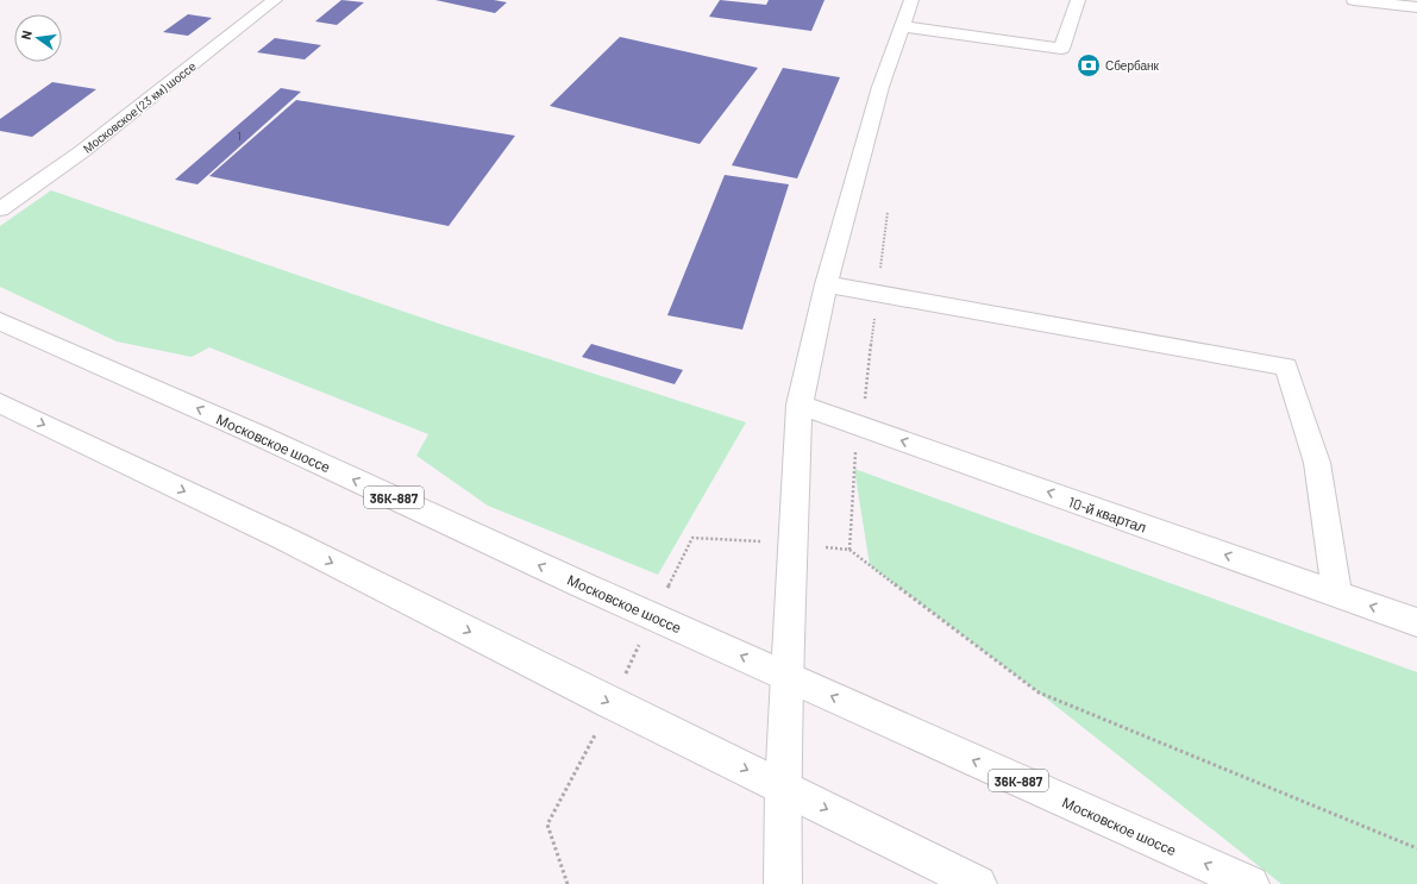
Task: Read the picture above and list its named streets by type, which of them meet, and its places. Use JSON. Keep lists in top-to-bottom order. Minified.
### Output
{"streets":{"street":["Московское (23 км) шоссе","Московское шоссе","36К-887","10-й квартал"]},"one_way":["10-й квартал"],"places":{"bank":["Сбербанк"]},"house_numbers":["1"],"north":"left"}
